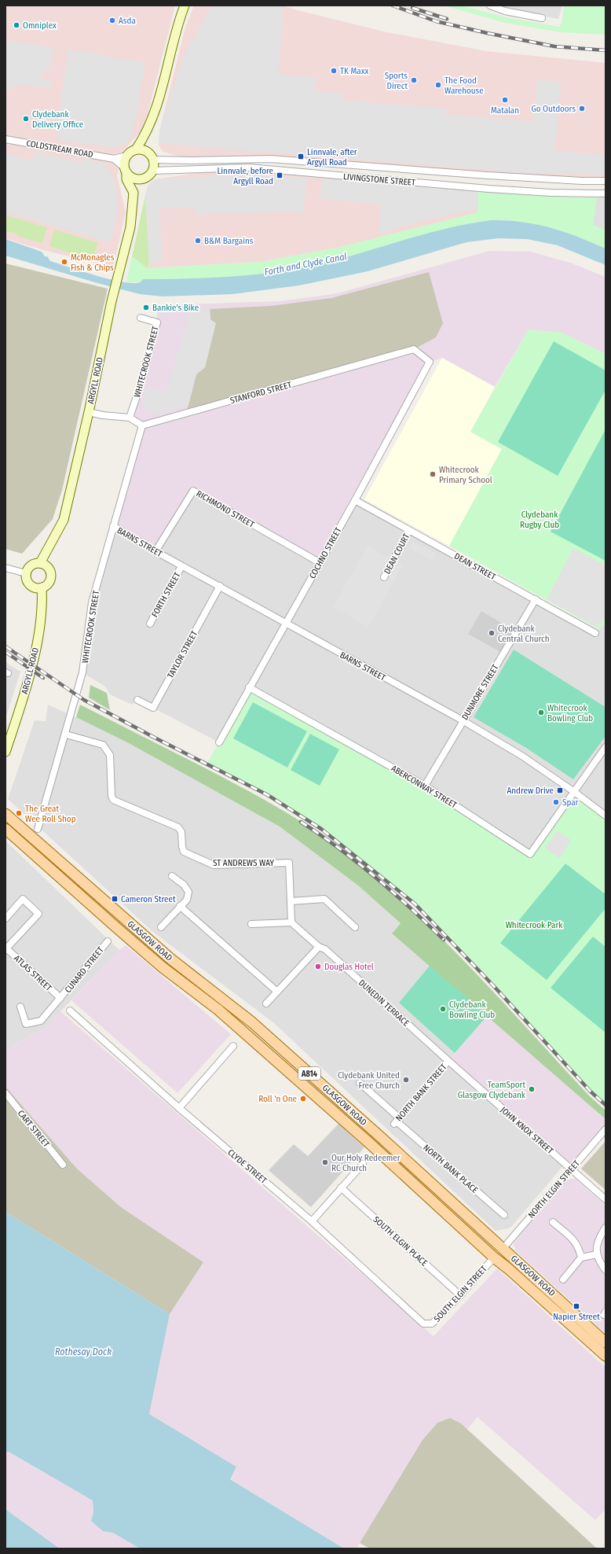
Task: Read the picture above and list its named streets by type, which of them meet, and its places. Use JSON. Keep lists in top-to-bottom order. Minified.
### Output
{"streets":{"main road":["GLASGOW ROAD","A814"],"street":["COLDSTREAM ROAD","LIVINGSTONE STREET","WHITECROOK STREET","ARGYLL ROAD","STANFORD STREET","RICHMOND STREET","BARNS STREET","COCHNO STREET","DEAN COURT","DEAN STREET","FORTH STREET","TAYLOR STREET","DUNMORE STREET","ABERCONWAY STREET","ST ANDREWS WAY","CUNARD STREET","ATLAS STREET","DUNEDIN TERRACE","NORTH BANK STREET","CART STREET","JOHN KNOX STREET","CLYDE STREET","NORTH BANK PLACE","NORTH ELGIN STREET","SOUTH ELGIN PLACE","SOUTH ELGIN STREET"]},"crossings":[["COLDSTREAM ROAD","LIVINGSTONE STREET"],["COLDSTREAM ROAD","ARGYLL ROAD"],["LIVINGSTONE STREET","ARGYLL ROAD"],["WHITECROOK STREET","STANFORD STREET"],["WHITECROOK STREET","BARNS STREET"],["WHITECROOK STREET","ST ANDREWS WAY"],["STANFORD STREET","COCHNO STREET"],["RICHMOND STREET","BARNS STREET"],["RICHMOND STREET","COCHNO STREET"],["BARNS STREET","COCHNO STREET"],["BARNS STREET","FORTH STREET"],["BARNS STREET","TAYLOR STREET"],["BARNS STREET","DUNMORE STREET"],["BARNS STREET","ABERCONWAY STREET"],["COCHNO STREET","DEAN STREET"],["COCHNO STREET","ABERCONWAY STREET"],["DEAN COURT","DEAN STREET"],["DEAN STREET","DUNMORE STREET"],["DUNMORE STREET","ABERCONWAY STREET"],["GLASGOW ROAD","NORTH ELGIN STREET"],["GLASGOW ROAD","SOUTH ELGIN STREET"],["CUNARD STREET","ATLAS STREET"],["DUNEDIN TERRACE","NORTH BANK STREET"],["DUNEDIN TERRACE","JOHN KNOX STREET"],["NORTH BANK STREET","JOHN KNOX STREET"],["NORTH BANK STREET","NORTH BANK PLACE"],["JOHN KNOX STREET","NORTH ELGIN STREET"],["CLYDE STREET","SOUTH ELGIN STREET"],["SOUTH ELGIN PLACE","SOUTH ELGIN STREET"]],"water":["Forth and Clyde Canal","Rothesay Dock"],"parks":["Clydebank Rugby Club","Whitecrook Park"],"places":{"other":["Asda","Omniplex","TK Maxx","Sports Direct","The Food Warehouse","Matalan","Go Outdoors","Clydebank Delivery Office","B&M Bargains","McMonagles Fish & Chips","Bankie's Bike","Whitecrook Primary School","Clydebank Central Church","Whitecrook Bowling Club","Spar","The Great Wee Roll Shop","Douglas Hotel","Clydebank Bowling Club","Clydebank United Free Church","TeamSport Glasgow Clydebank","Roll 'n One","Our Holy Redeemer RC Church"],"transit":["Linnvale, after Argyll Road","Linnvale, before Argyll Road","Andrew Drive","Cameron Street","Napier Street"]}}
